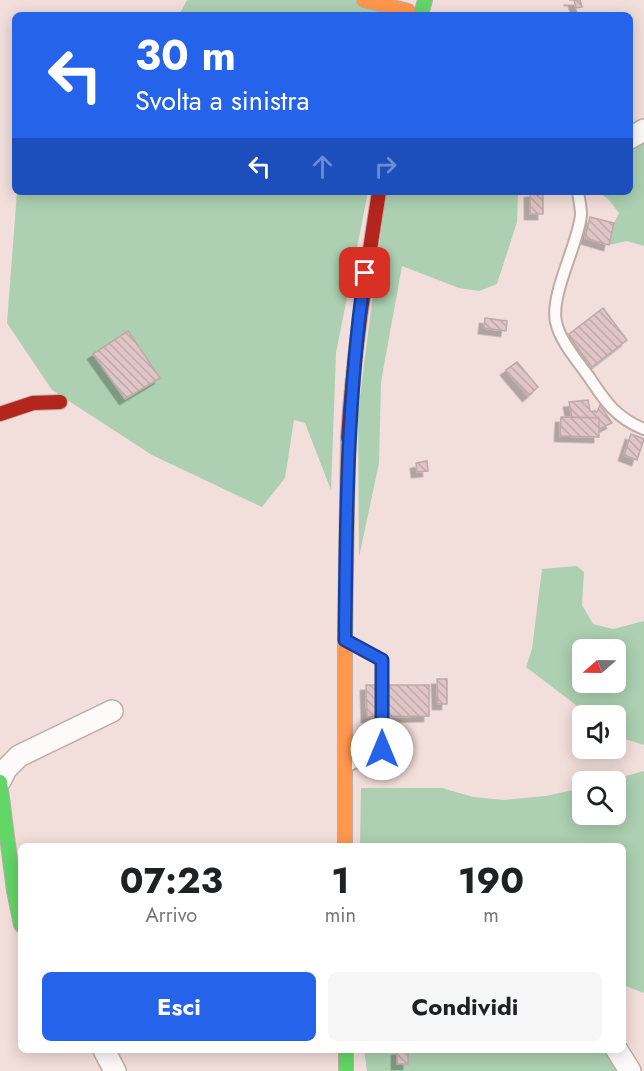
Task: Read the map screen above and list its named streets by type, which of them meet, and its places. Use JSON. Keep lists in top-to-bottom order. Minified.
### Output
{"north":"left","page":{"turn":["30 m","Svolta a sinistra"],"eta":["07:23","Arrivo","1","min","190","m"],"buttons":["Esci","Condividi"]}}
